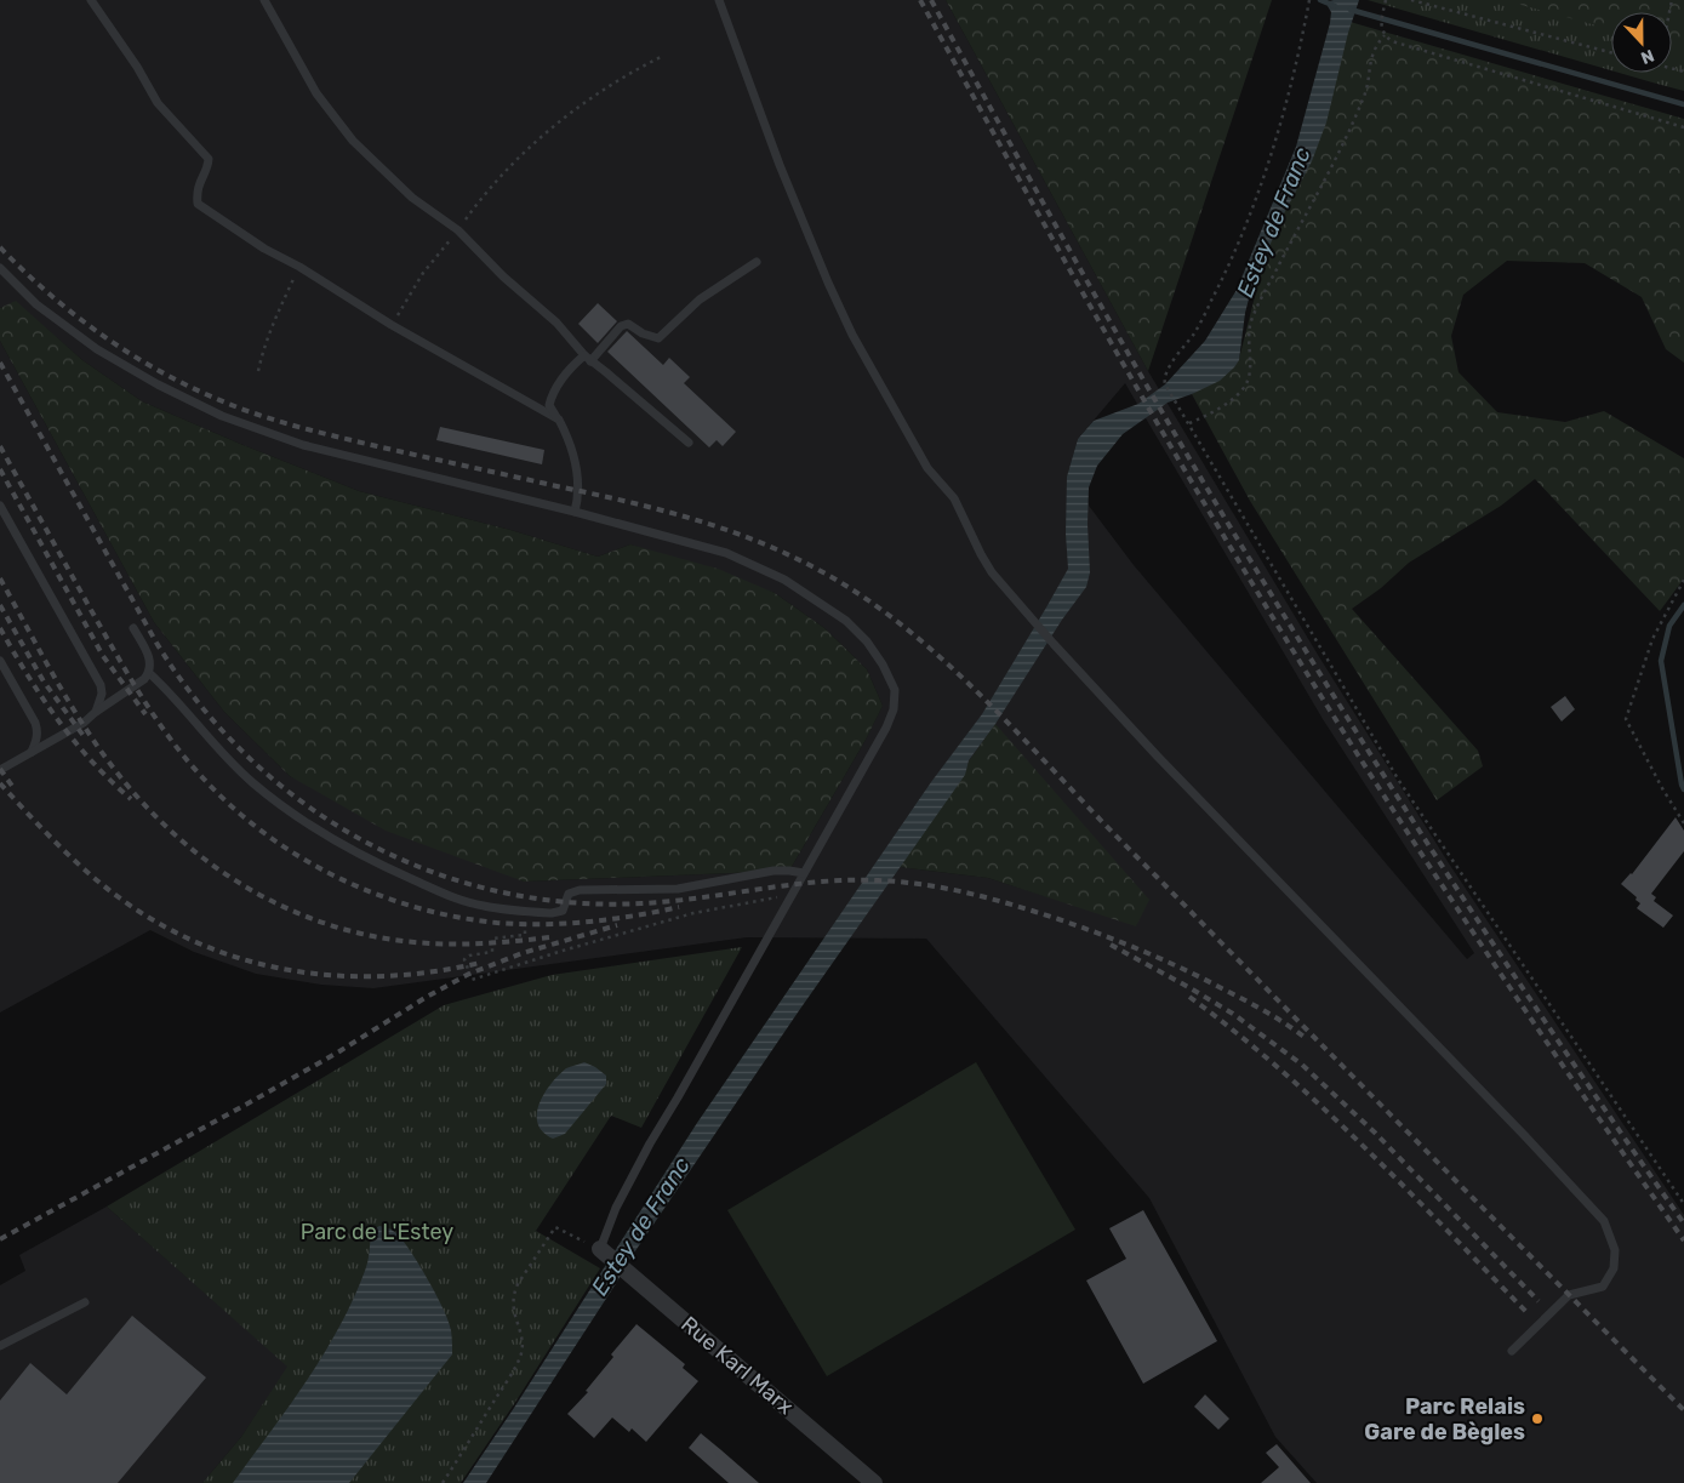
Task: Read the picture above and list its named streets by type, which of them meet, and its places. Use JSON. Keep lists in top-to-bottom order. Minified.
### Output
{"streets":{"street":["Rue Karl Marx"]},"water":["Estey de Franc"],"parks":["Parc de L'Estey"],"places":["Parc Relais Gare de Bègles"],"north":"bottom"}
